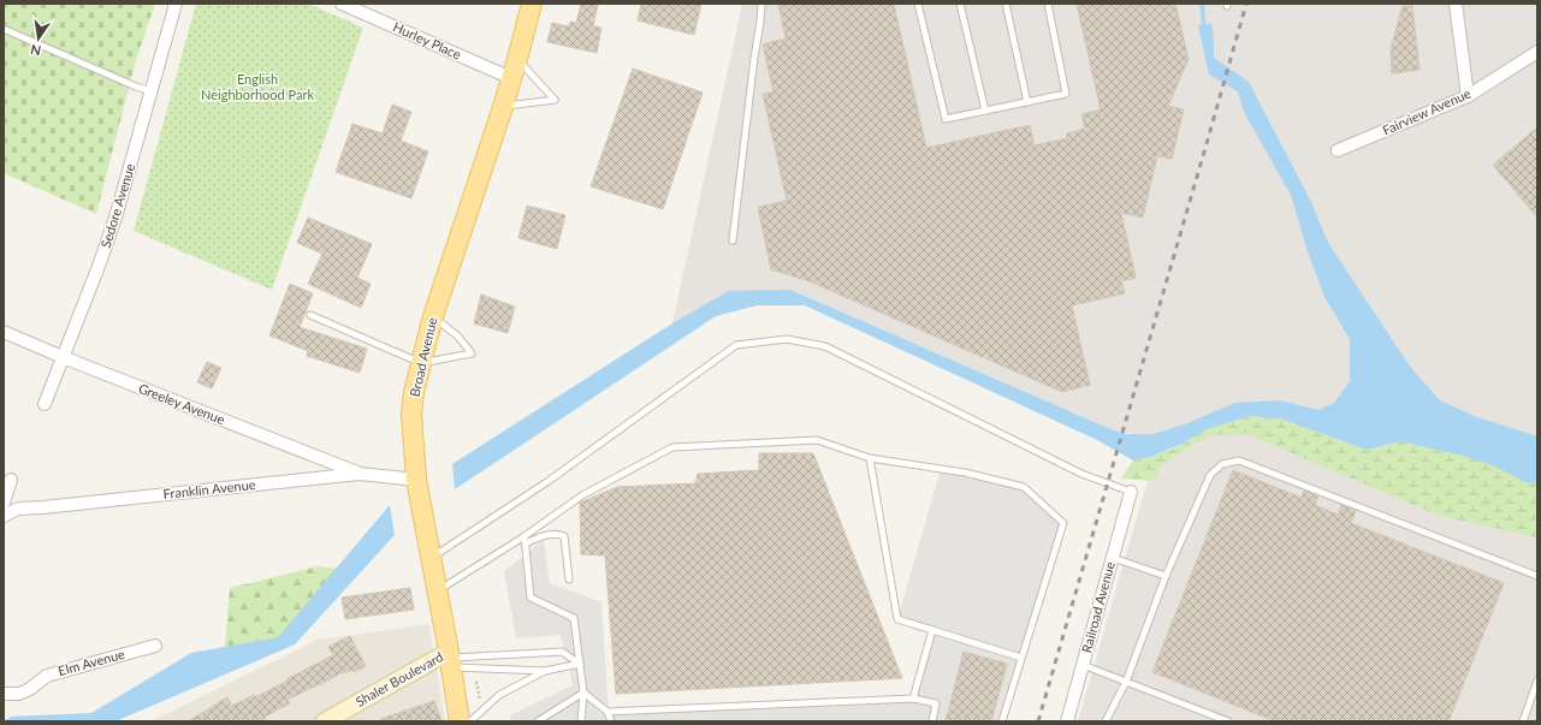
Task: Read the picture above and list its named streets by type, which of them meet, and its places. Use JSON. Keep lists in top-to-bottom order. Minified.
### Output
{"streets":{"main road":["Broad Avenue"],"street":["Hurley Place","Fairview Avenue","Sedore Avenue","Greeley Avenue","Franklin Avenue","Railroad Avenue","Elm Avenue","Shaler Boulevard"]},"crossings":[["Hurley Place","Broad Avenue"],["Sedore Avenue","Greeley Avenue"],["Broad Avenue","Franklin Avenue"],["Broad Avenue","Shaler Boulevard"],["Greeley Avenue","Franklin Avenue"]],"parks":["English Neighborhood Park"],"north":"bottom"}
